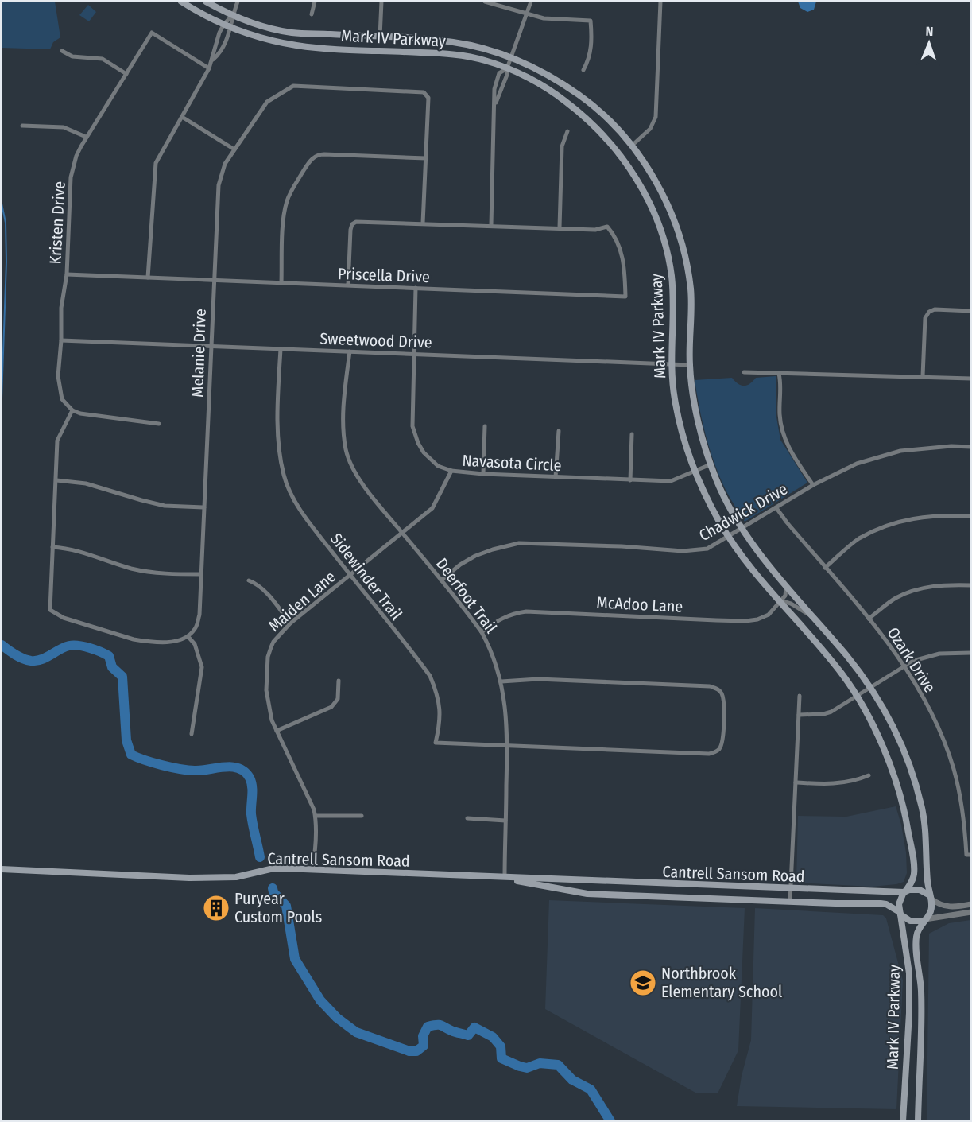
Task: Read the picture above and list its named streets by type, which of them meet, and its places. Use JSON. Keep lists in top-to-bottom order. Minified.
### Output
{"streets":{"main road":["Mark IV Parkway","Cantrell Sansom Road"],"street":["Kristen Drive","Priscella Drive","Sweetwood Drive","Melanie Drive","Navasota Circle","Chadwick Drive","Sidewinder Trail","Deerfoot Trail","Maiden Lane","McAdoo Lane","Ozark Drive"]},"crossings":[["Mark IV Parkway","Sweetwood Drive"],["Mark IV Parkway","Navasota Circle"],["Mark IV Parkway","Chadwick Drive"],["Mark IV Parkway","McAdoo Lane"],["Mark IV Parkway","Cantrell Sansom Road"],["Kristen Drive","Priscella Drive"],["Kristen Drive","Sweetwood Drive"],["Priscella Drive","Melanie Drive"],["Priscella Drive","Navasota Circle"],["Sweetwood Drive","Melanie Drive"],["Sweetwood Drive","Navasota Circle"],["Sweetwood Drive","Sidewinder Trail"],["Sweetwood Drive","Deerfoot Trail"],["Navasota Circle","Maiden Lane"],["Chadwick Drive","Deerfoot Trail"],["Chadwick Drive","Ozark Drive"],["Sidewinder Trail","Deerfoot Trail"],["Sidewinder Trail","Maiden Lane"],["Deerfoot Trail","Maiden Lane"],["Deerfoot Trail","McAdoo Lane"],["Deerfoot Trail","Cantrell Sansom Road"],["Maiden Lane","Cantrell Sansom Road"]],"places":{"building":["Puryear Custom Pools"],"school or university":["Northbrook Elementary School"]},"north":"top"}
